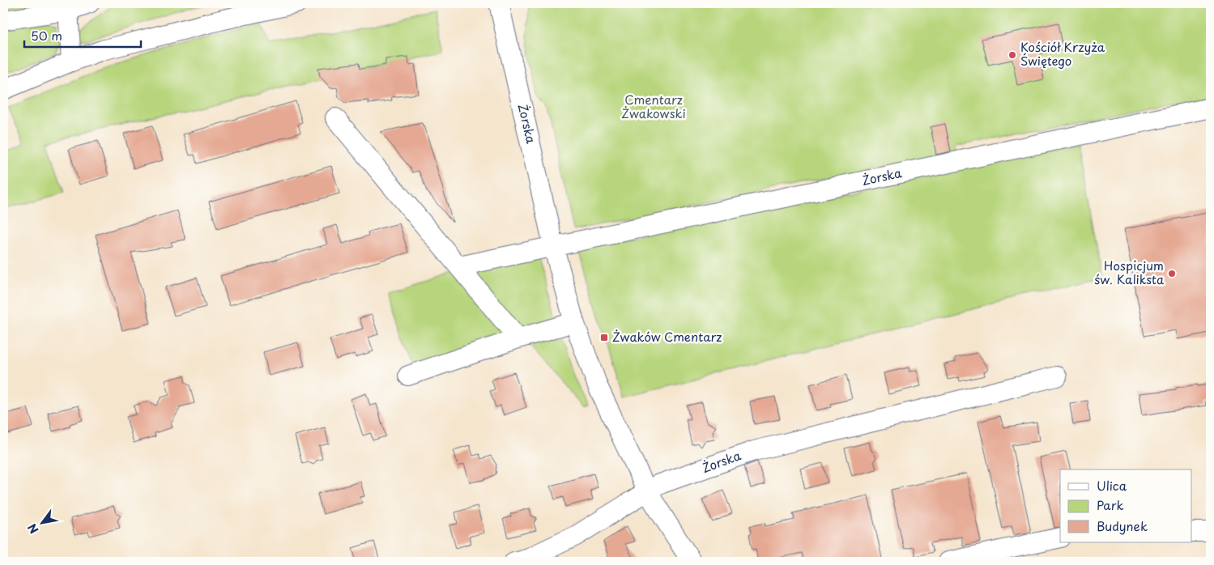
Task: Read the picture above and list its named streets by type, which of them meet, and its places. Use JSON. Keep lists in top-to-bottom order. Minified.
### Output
{"streets":{"street":["Żorska"]},"parks":["Cmentarz Żwakowski"],"places":{"other":["Kościół Krzyża Świętego","Hospicjum św. Kaliksta"],"transit":["Żwaków Cmentarz"]},"legend":["Ulica","Park","Budynek"],"scale_bar":"50 m","north":"bottom left"}
